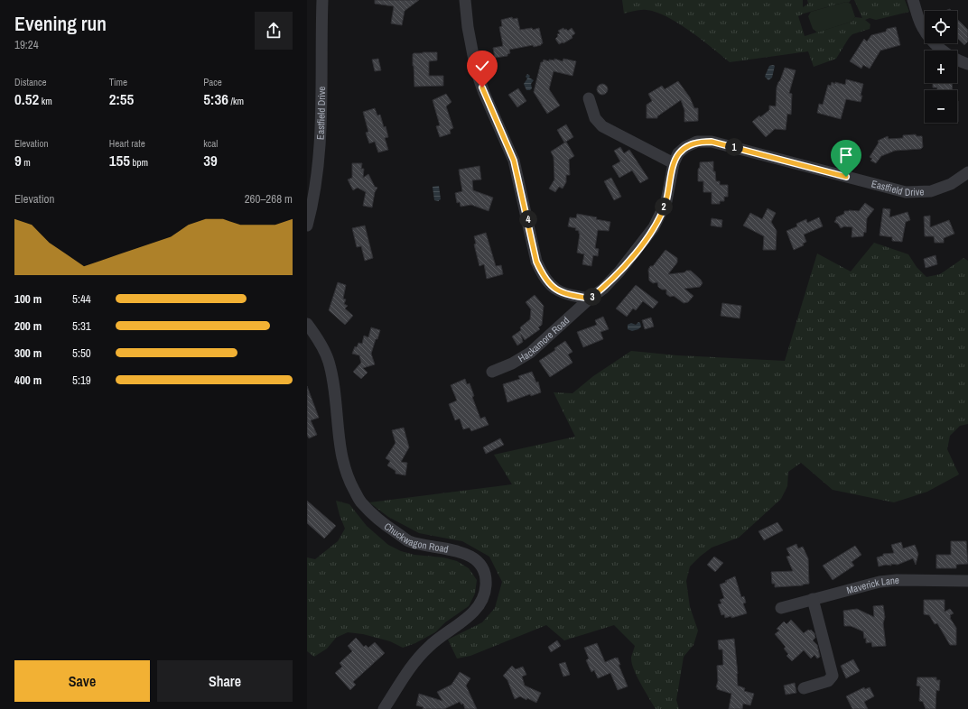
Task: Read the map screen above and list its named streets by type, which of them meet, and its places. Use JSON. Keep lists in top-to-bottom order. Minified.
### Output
{"streets":{"street":["Eastfield Drive","Hackamore Road","Chuckwagon Road","Maverick Lane"]},"crossings":[["Eastfield Drive","Hackamore Road"]],"page":{"heading":["Evening run","19:24"],"map_buttons":["+","−"],"stats":[["Distance","0.52 km"],["Time","2:55"],["Pace","5:36 /km"],["Elevation","9 m"],["Heart rate","155 bpm"],["kcal","39"]],"pins":["1","2","4","3"],"chart":["Elevation","260–268 m"],"list":[{"name":"100 m","note":"5:44"},{"name":"200 m","note":"5:31"},{"name":"300 m","note":"5:50"},{"name":"400 m","note":"5:19"}],"buttons":["Save","Share"]}}
